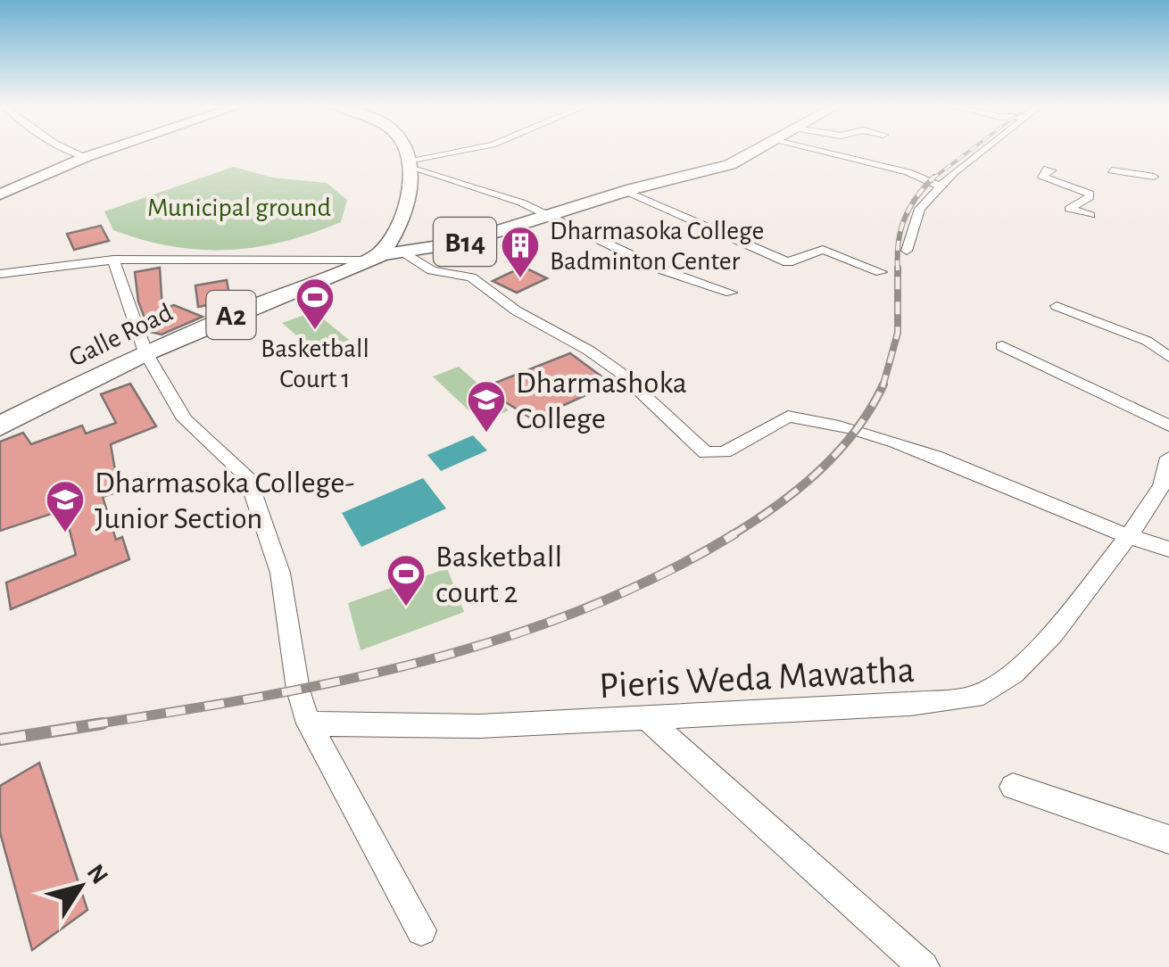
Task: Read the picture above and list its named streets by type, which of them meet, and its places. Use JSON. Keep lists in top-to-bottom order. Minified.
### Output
{"streets":{"highway":["A2","Galle Road"],"main road":["B14"],"street":["Pieris Weda Mawatha"]},"crossings":[["B14","Galle Road"]],"parks":["Municipal ground"],"places":{"building":["Dharmasoka College Badminton Center"],"sports":["Basketball Court 1","Basketball court 2"],"school or university":["Dharmashoka College","Dharmasoka College- Junior Section"]},"north":"top right"}
